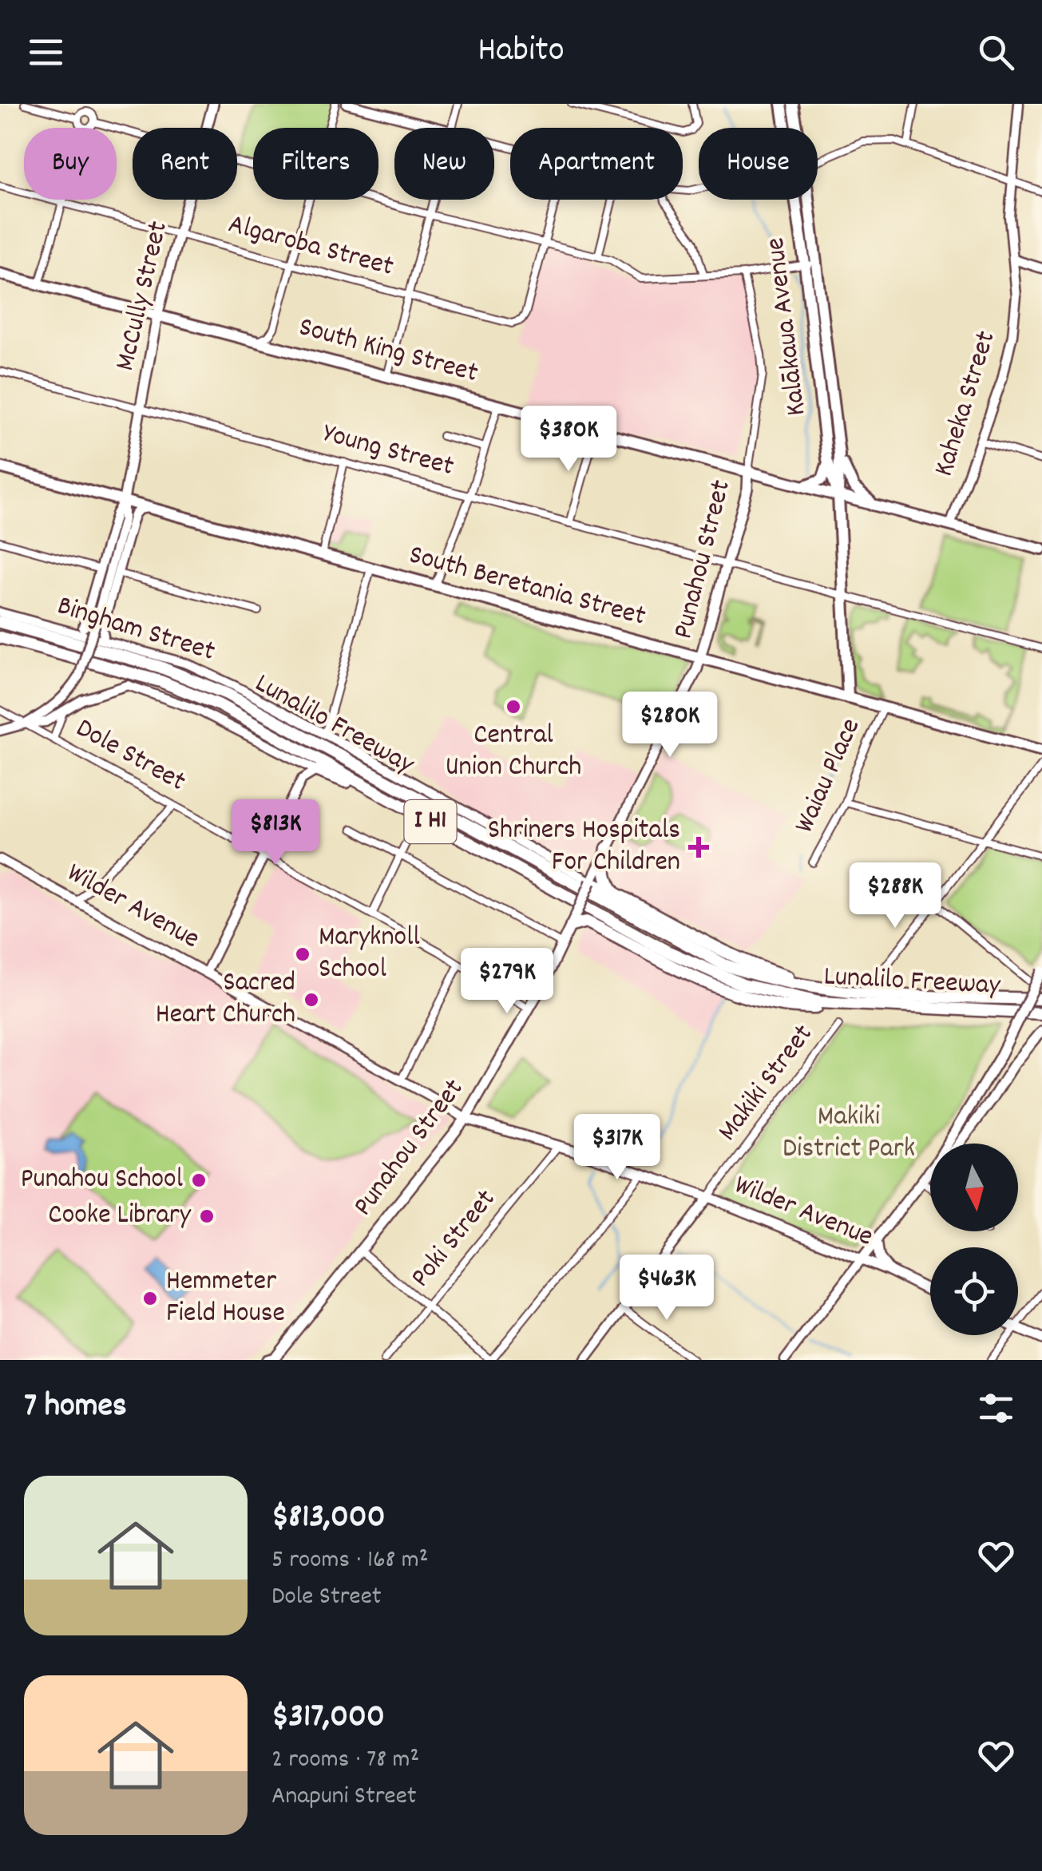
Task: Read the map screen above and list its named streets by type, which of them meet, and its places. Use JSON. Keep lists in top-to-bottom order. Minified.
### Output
{"streets":{"highway":["Lunalilo Freeway","I H1"],"main road":["McCully Street","Kalākaua Avenue","South King Street","Punahou Street","South Beretania Street","Wilder Avenue"],"street":["Algaroba Street","Kaheka Street","Young Street","Bingham Street","Dole Street","Waiau Place","Makiki Street","Poki Street"]},"crossings":[["Algaroba Street","McCully Street"],["McCully Street","South King Street"],["McCully Street","Young Street"],["McCully Street","South Beretania Street"],["McCully Street","Bingham Street"],["McCully Street","Dole Street"],["Kalākaua Avenue","South King Street"],["Kalākaua Avenue","Young Street"],["Kalākaua Avenue","South Beretania Street"],["South King Street","Kaheka Street"],["South King Street","Punahou Street"],["Young Street","Punahou Street"],["Punahou Street","South Beretania Street"],["Punahou Street","Bingham Street"],["Punahou Street","Dole Street"],["Punahou Street","Wilder Avenue"],["South Beretania Street","Waiau Place"],["Bingham Street","Lunalilo Freeway"],["Wilder Avenue","Makiki Street"],["Wilder Avenue","Poki Street"]],"parks":["Makiki District Park"],"places":{"other":["Central Union Church","Maryknoll School","Sacred Heart Church","Punahou School","Cooke Library","Hemmeter Field House"],"health":["Shriners Hospitals For Children"]},"north":"bottom","page":{"header":"Habito","chip":["Buy","Rent","Filters","New","Apartment","House"],"price":["$380K","$280K","$813K","$288K","$279K","$317K","$463K"],"heading":"7 homes","list":[{"name":"$813,000","note":"5 rooms · 168 m² · Dole Street"},{"name":"$317,000","note":"2 rooms · 78 m² · Anapuni Street"}]}}
